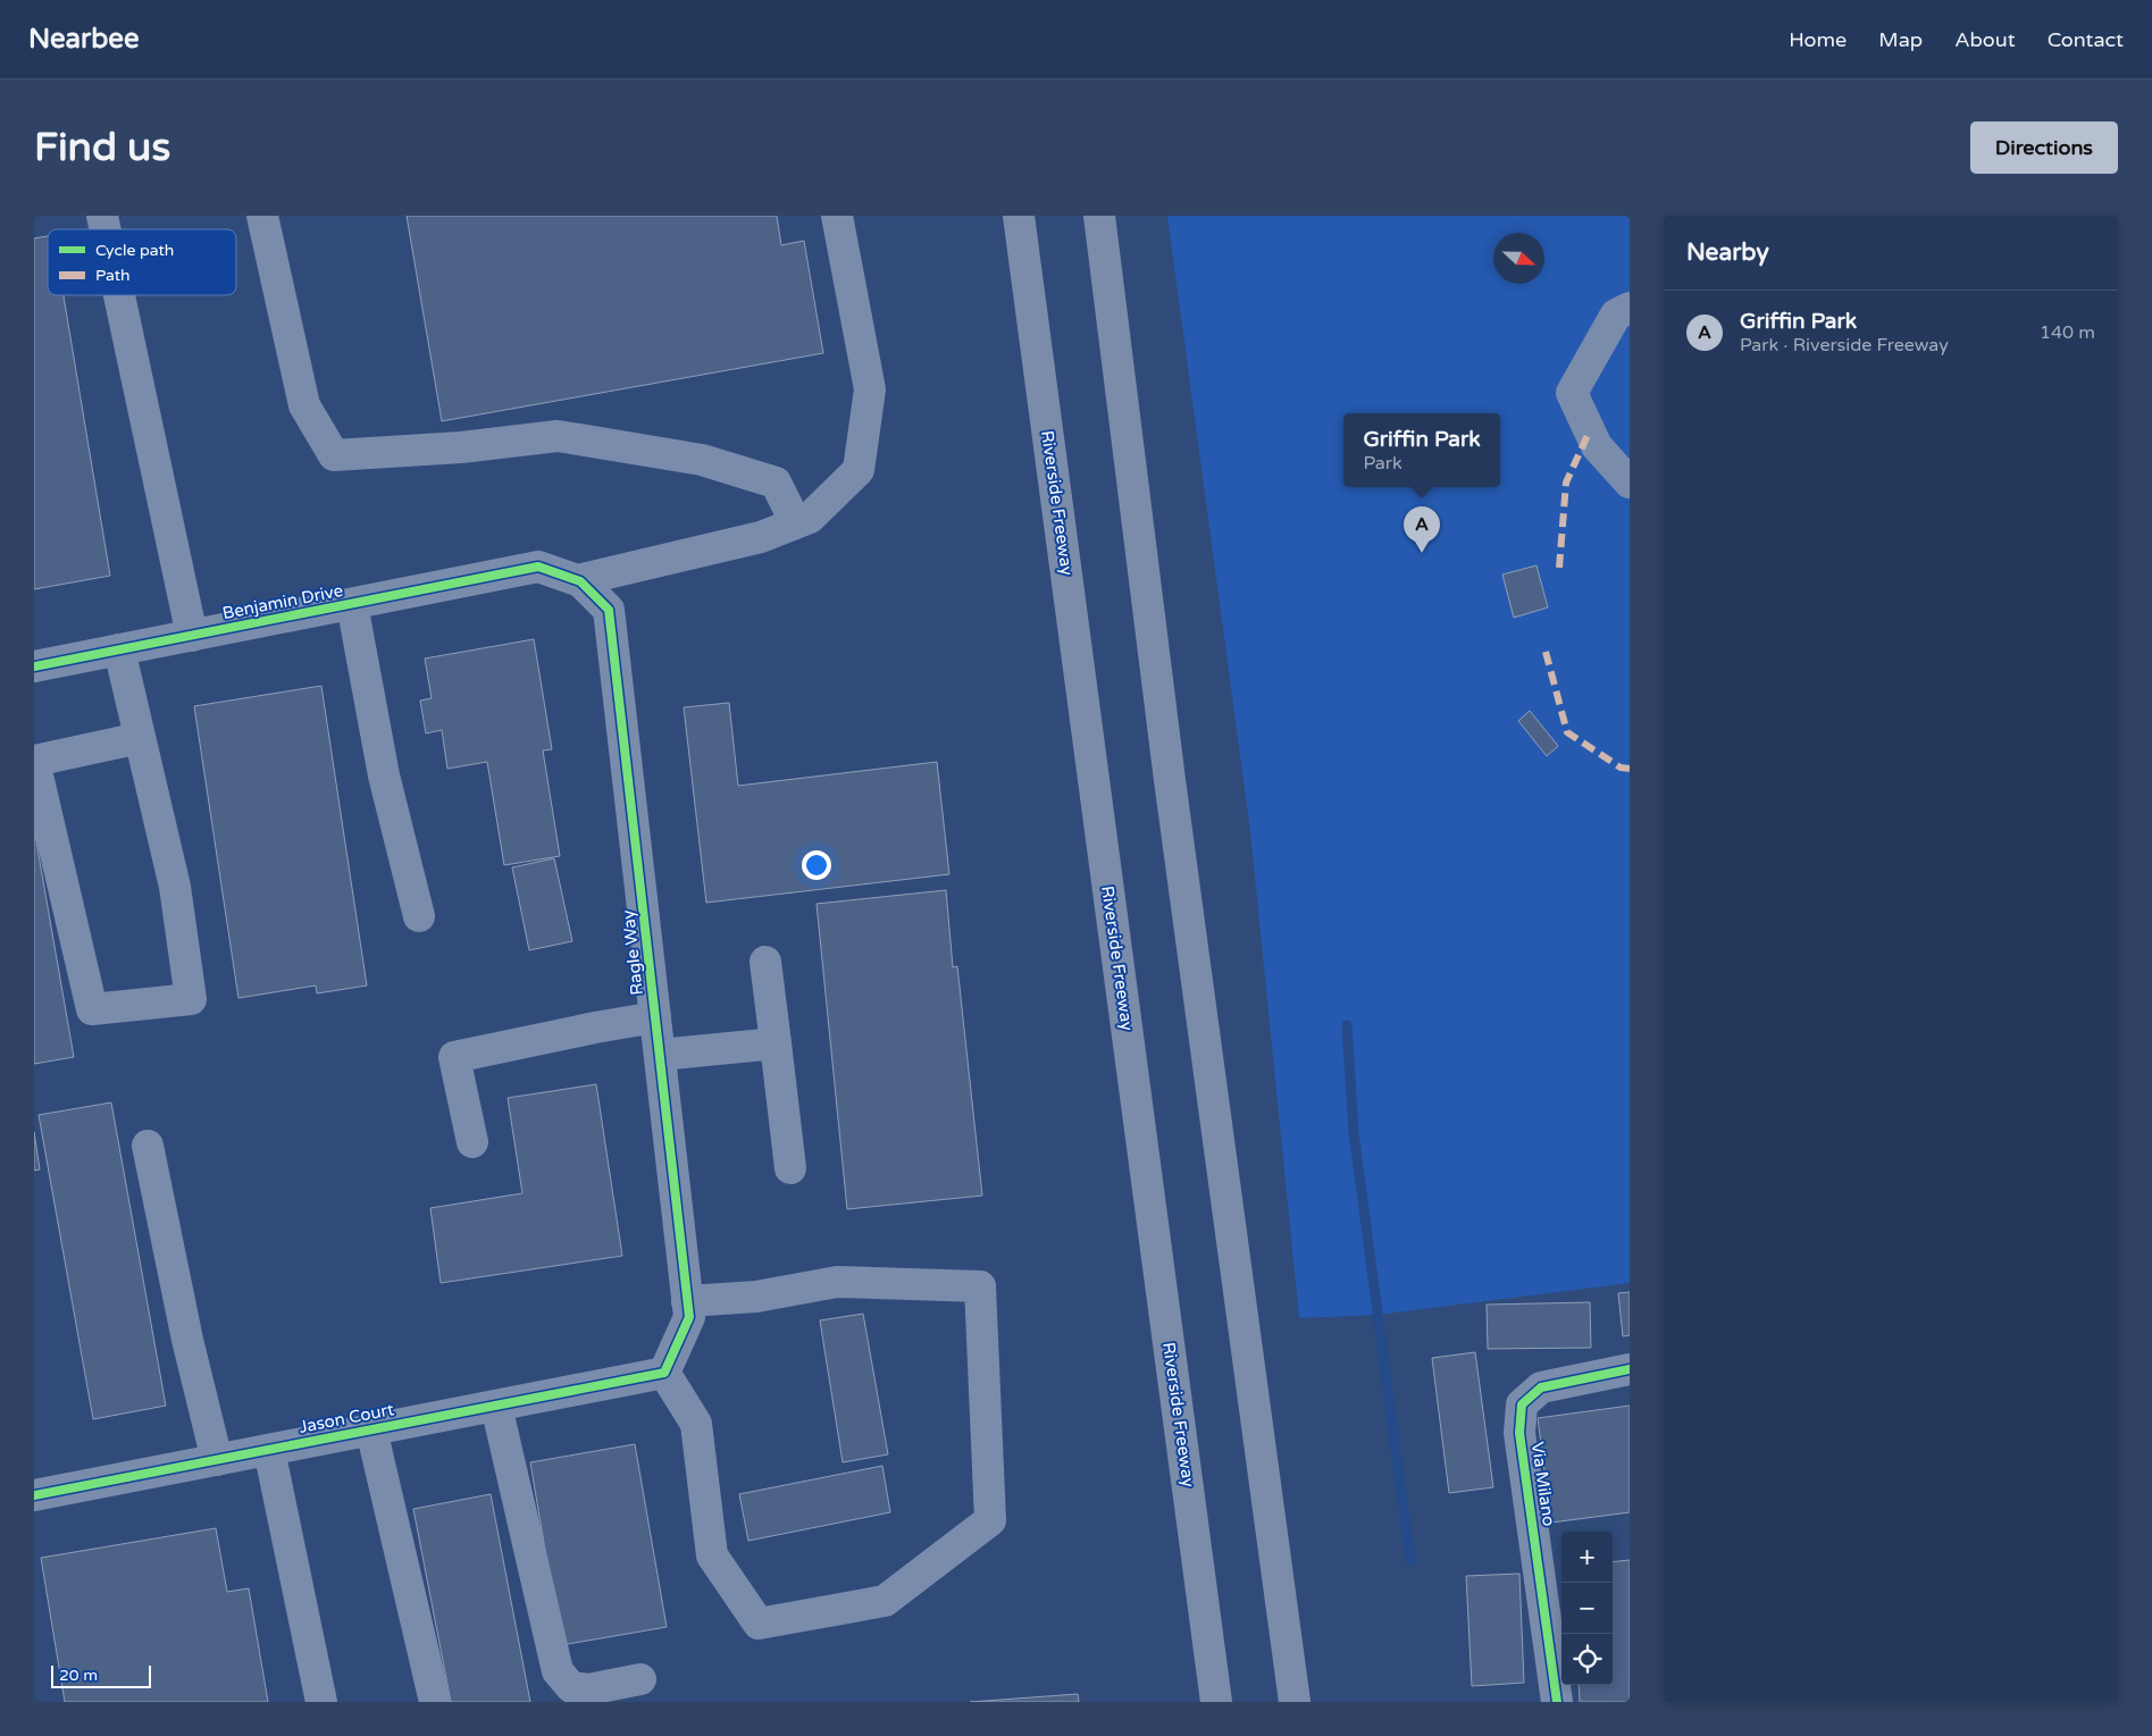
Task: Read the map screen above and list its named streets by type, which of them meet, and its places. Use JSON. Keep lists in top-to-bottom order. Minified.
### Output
{"streets":{"highway":["Riverside Freeway"],"street":["Benjamin Drive","Ragle Way","Jason Court","Via Milano"]},"crossings":[["Benjamin Drive","Ragle Way"],["Ragle Way","Jason Court"]],"legend":["Cycle path","Path"],"scale_bar":"20 m","north":"right","page":{"header":"Nearbee","nav":["Home","Map","About","Contact"],"buttons":"Directions","title":"Find us","heading":"Nearby","list":[{"mark":"A","name":"Griffin Park","note":"Park · Riverside Freeway","value":"140 m"}],"popup":["Griffin Park","Park"],"pins":"A","map_buttons":["+","−"],"scale":"20 m"}}
